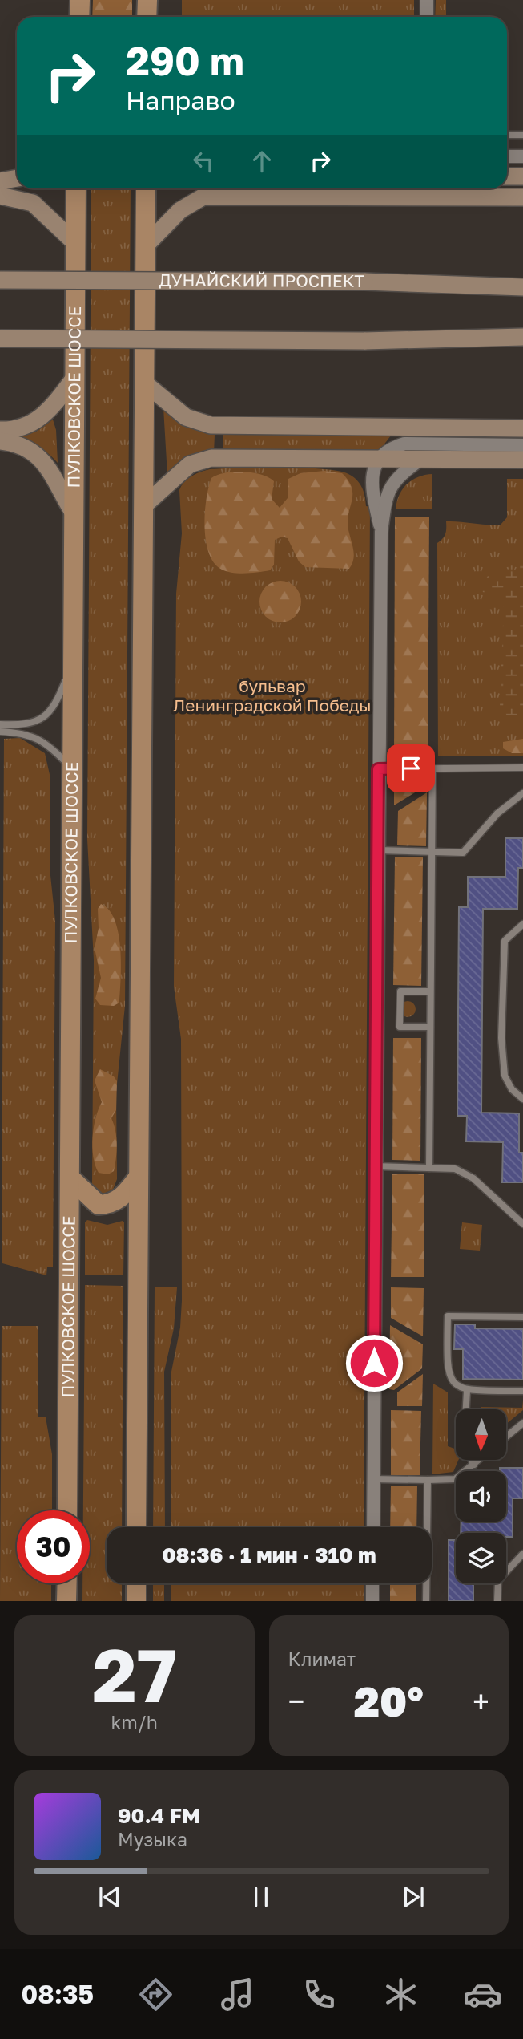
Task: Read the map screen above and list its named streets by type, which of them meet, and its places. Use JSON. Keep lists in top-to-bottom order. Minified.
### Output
{"streets":{"main road":["ДУНАЙСКИЙ ПРОСПЕКТ","ПУЛКОВСКОЕ ШОССЕ"]},"parks":["бульвар Ленинградской Победы"],"north":"bottom","page":{"turn":["290 m","Направо"],"limit":"30","trip":"08:36 · 1 мин · 310 m","tile":[["27","km/h"],"Климат"],"heat":["−","20°","+"],"song":["90.4 FM","Музыка"],"tabs":"08:35"}}
